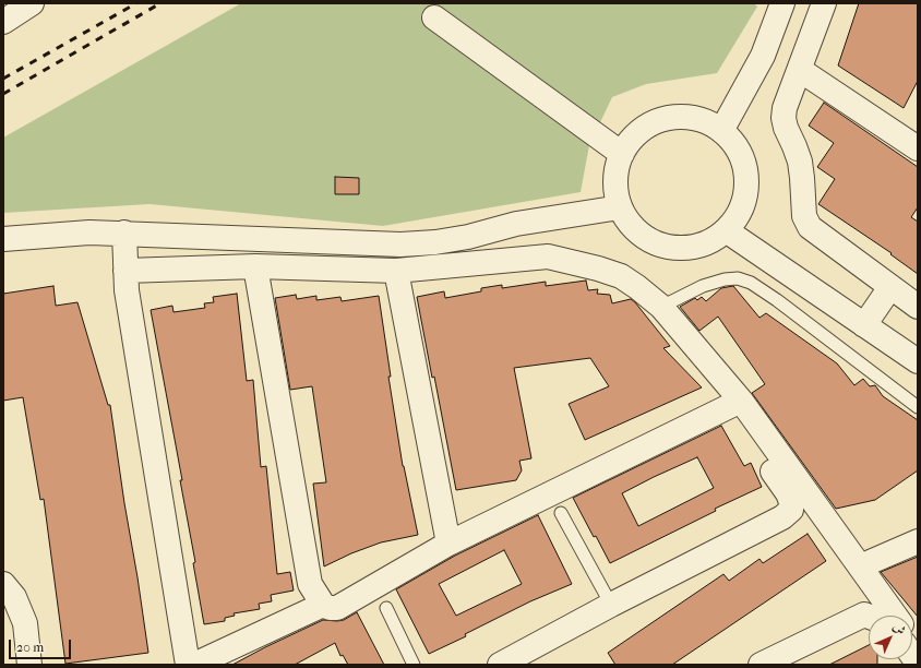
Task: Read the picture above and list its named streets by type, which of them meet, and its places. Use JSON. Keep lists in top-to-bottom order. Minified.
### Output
{"scale_bar":"20 m","north":"top right"}
